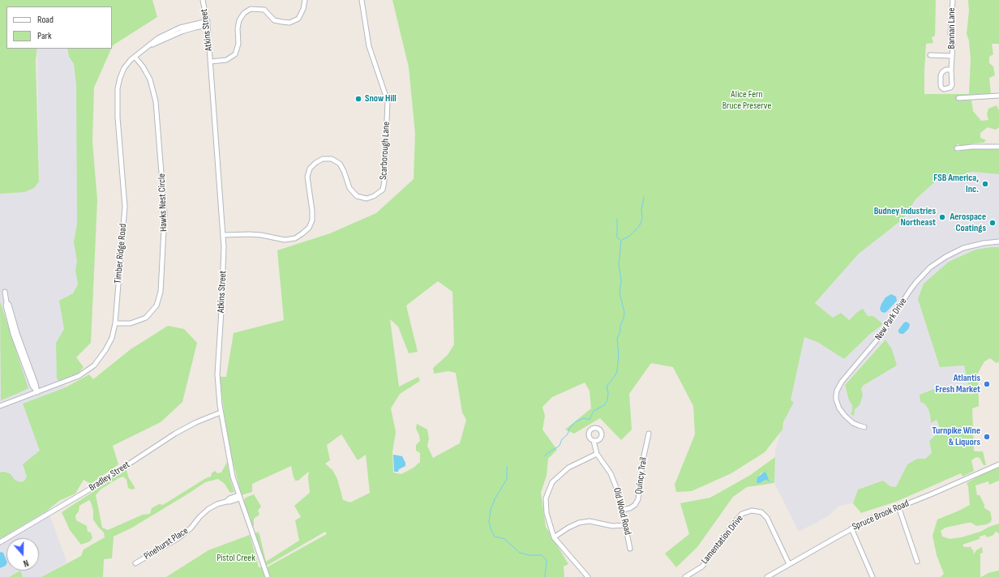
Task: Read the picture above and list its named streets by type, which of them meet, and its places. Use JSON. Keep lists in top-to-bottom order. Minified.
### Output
{"streets":{"street":["Bannan Lane","Atkins Street","Scarborough Lane","Hawks Nest Circle","Timber Ridge Road","New Park Drive","Quincy Trail","Bradley Street","Old Wood Road","Spruce Brook Road","Lamentation Drive","Pinehurst Place"]},"crossings":[["Atkins Street","Scarborough Lane"],["Atkins Street","Timber Ridge Road"],["Atkins Street","Bradley Street"],["Atkins Street","Pinehurst Place"],["Hawks Nest Circle","Timber Ridge Road"],["Quincy Trail","Old Wood Road"],["Spruce Brook Road","Lamentation Drive"]],"parks":["Alice Fern Bruce Preserve","Pistol Creek"],"places":["Snow Hill","FSB America, Inc.","Budney Industries Northeast","Aerospace Coatings","Atlantis Fresh Market","Turnpike Wine & Liquors"],"legend":["Road","Park"],"north":"bottom"}
